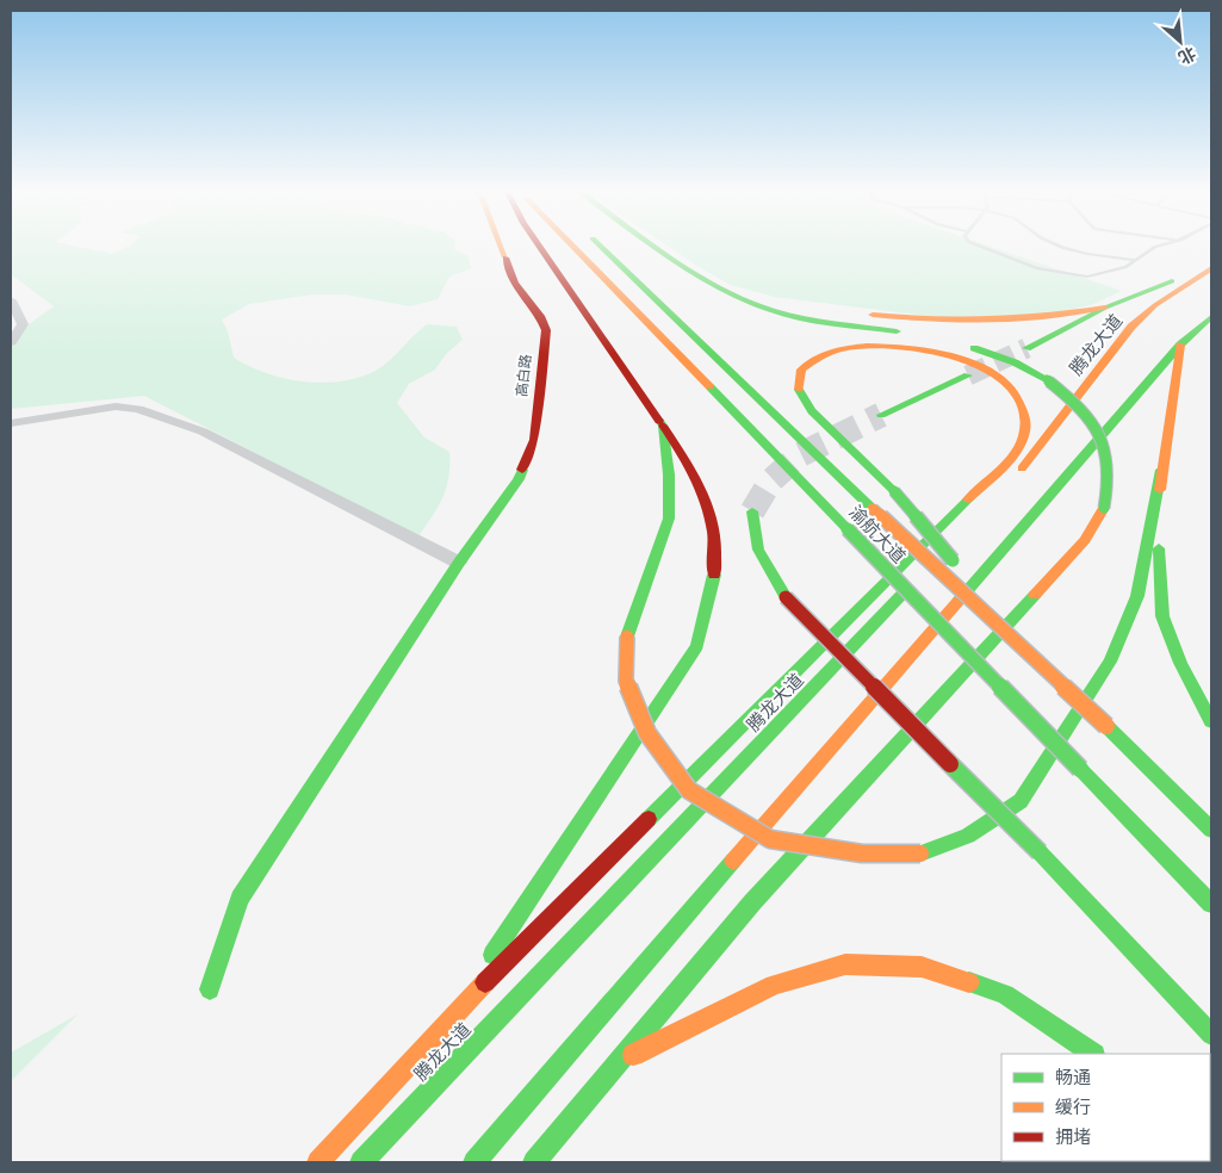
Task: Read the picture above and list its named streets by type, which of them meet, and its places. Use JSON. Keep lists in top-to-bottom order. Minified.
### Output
{"streets":{"main road":["腾龙大道","高白路","渝航大道"]},"legend":["畅通","缓行","拥堵"],"north":"bottom right"}
